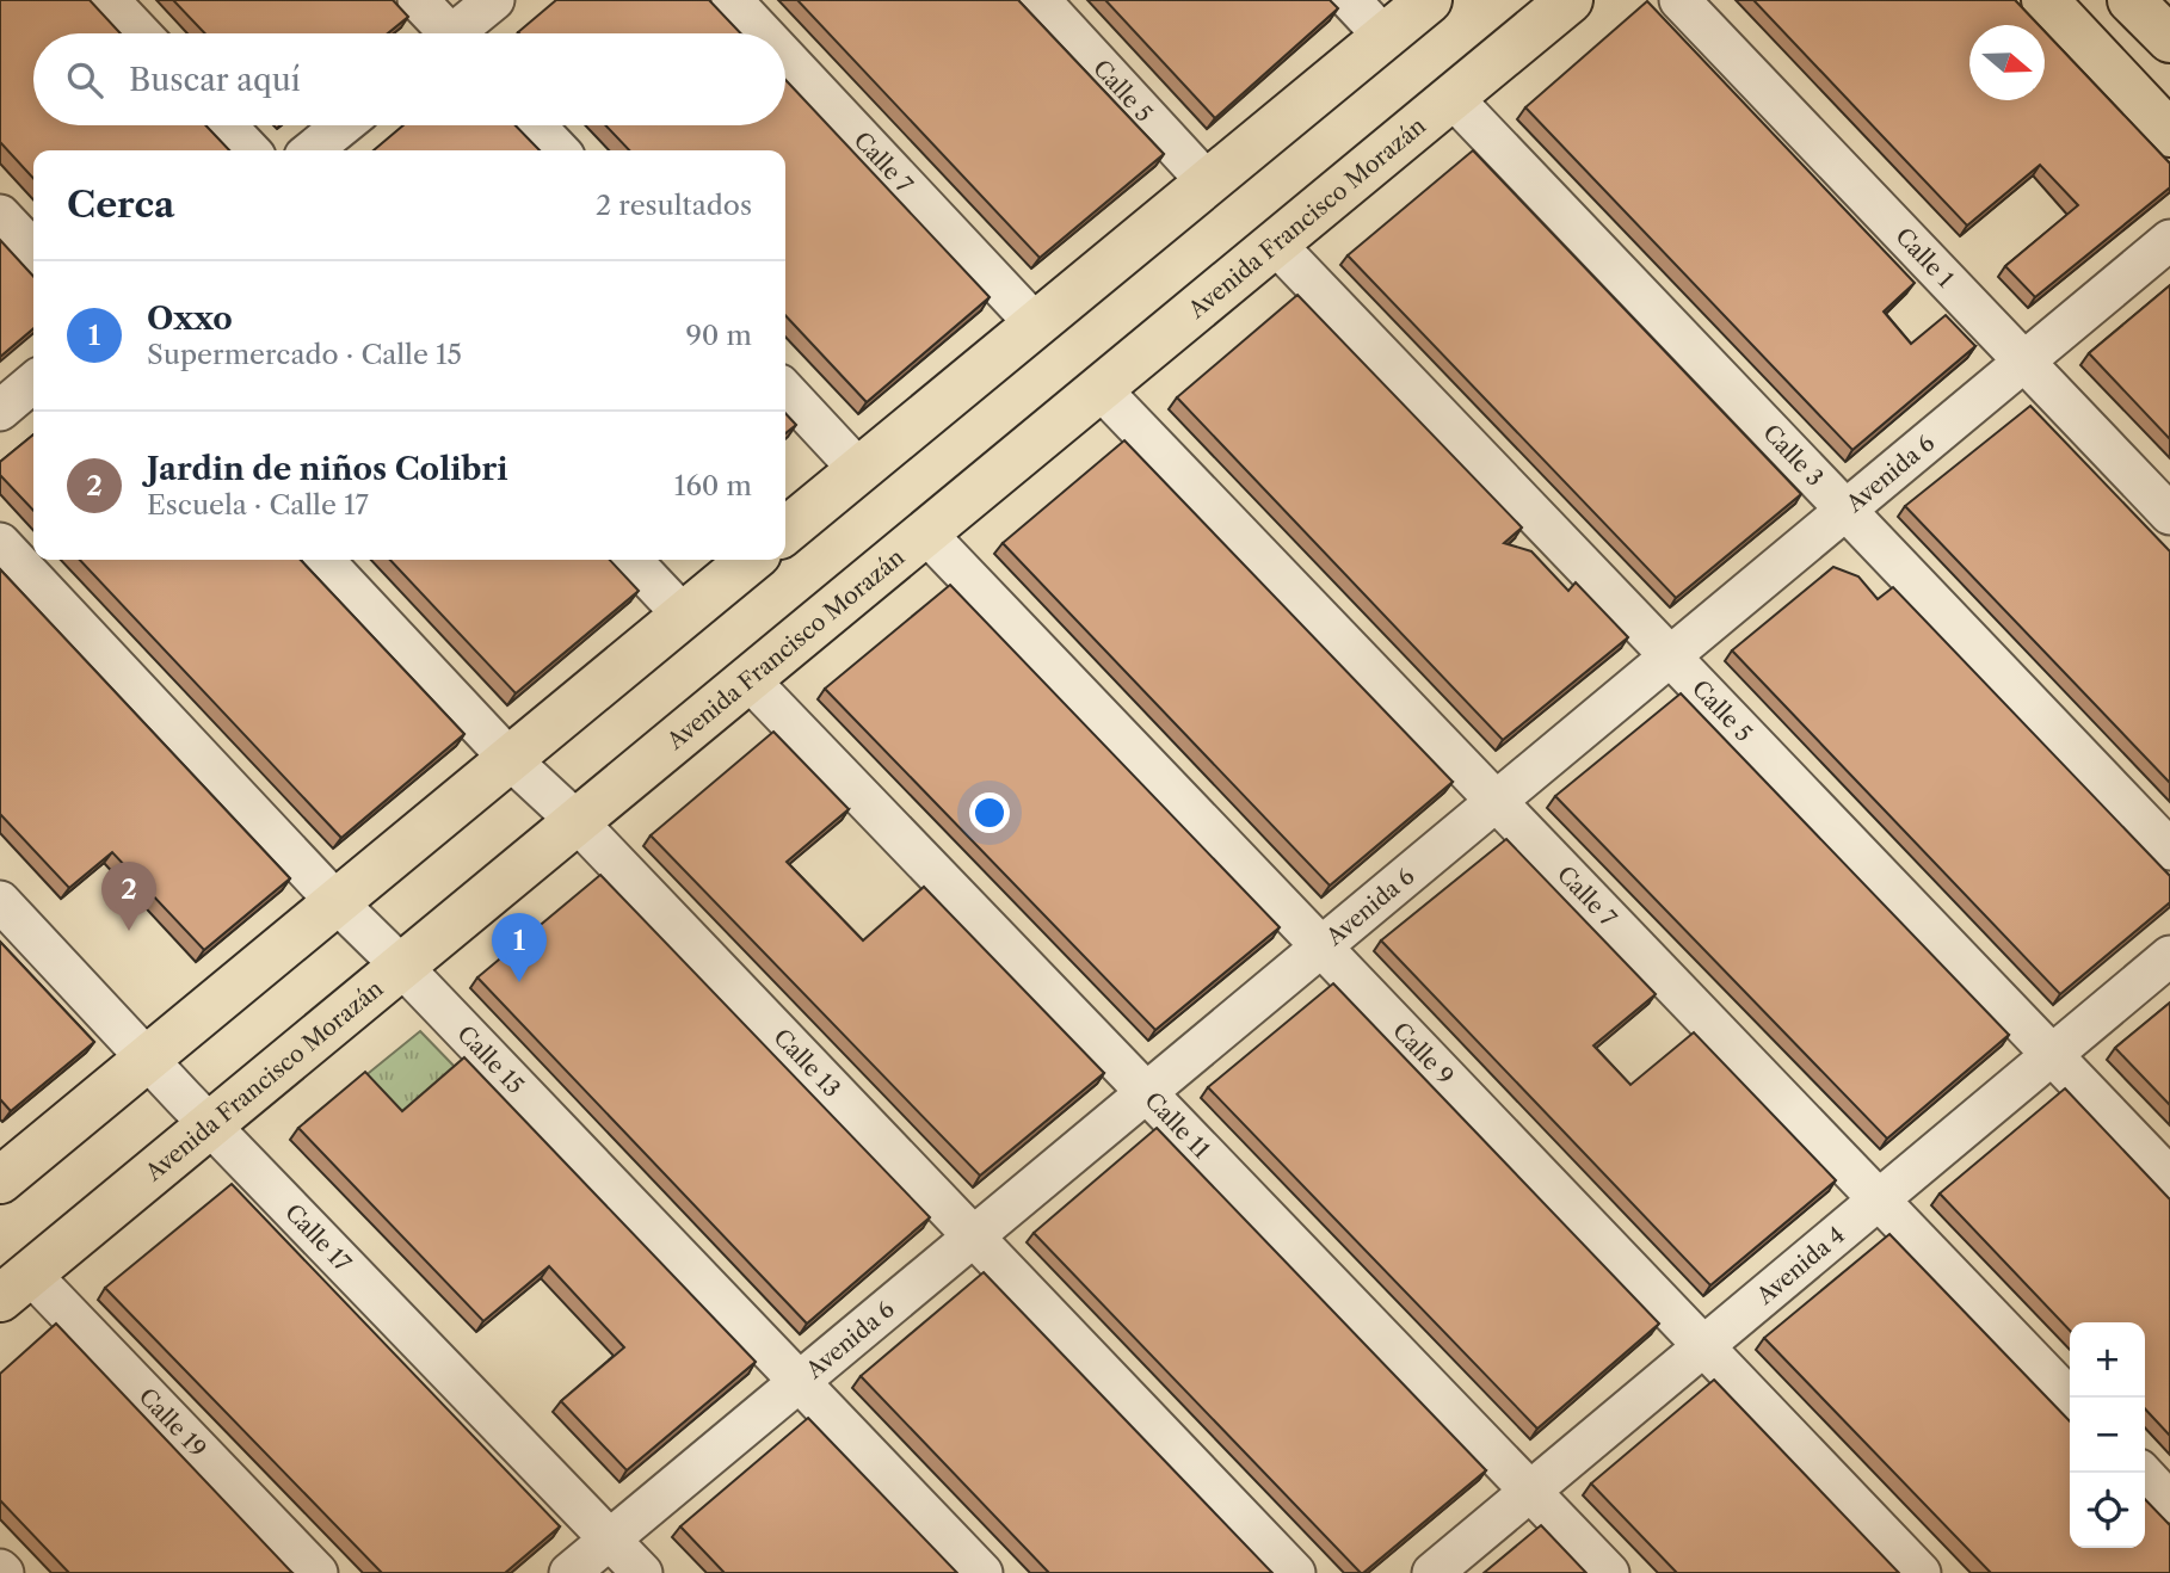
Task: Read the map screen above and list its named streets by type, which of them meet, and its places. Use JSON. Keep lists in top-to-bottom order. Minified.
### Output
{"streets":{"main road":["Avenida Francisco Morazán"],"street":["Calle 5","Calle 7","Calle 1","Calle 3","Avenida 6","Calle 9","Calle 15","Calle 13","Calle 11","Calle 17","Avenida 4","Calle 19"]},"crossings":[["Calle 5","Avenida Francisco Morazán"],["Calle 5","Avenida 6"],["Calle 5","Avenida 4"],["Calle 7","Avenida Francisco Morazán"],["Calle 7","Avenida 6"],["Calle 7","Avenida 4"],["Avenida Francisco Morazán","Calle 3"],["Avenida Francisco Morazán","Calle 9"],["Avenida Francisco Morazán","Calle 15"],["Avenida Francisco Morazán","Calle 13"],["Avenida Francisco Morazán","Calle 11"],["Avenida Francisco Morazán","Calle 17"],["Avenida Francisco Morazán","Calle 19"],["Calle 1","Avenida 6"],["Calle 3","Avenida 6"],["Avenida 6","Calle 9"],["Avenida 6","Calle 15"],["Avenida 6","Calle 13"],["Avenida 6","Calle 11"],["Avenida 6","Calle 17"],["Calle 9","Avenida 4"],["Calle 11","Avenida 4"]],"north":"right","page":{"search":"Buscar aquí","heading":["Cerca","2 resultados"],"list":[{"mark":"1","name":"Oxxo","note":"Supermercado · Calle 15","value":"90 m"},{"mark":"2","name":"Jardin de niños Colibri","note":"Escuela · Calle 17","value":"160 m"}],"pins":["2","1"],"map_buttons":["+","−"]}}
